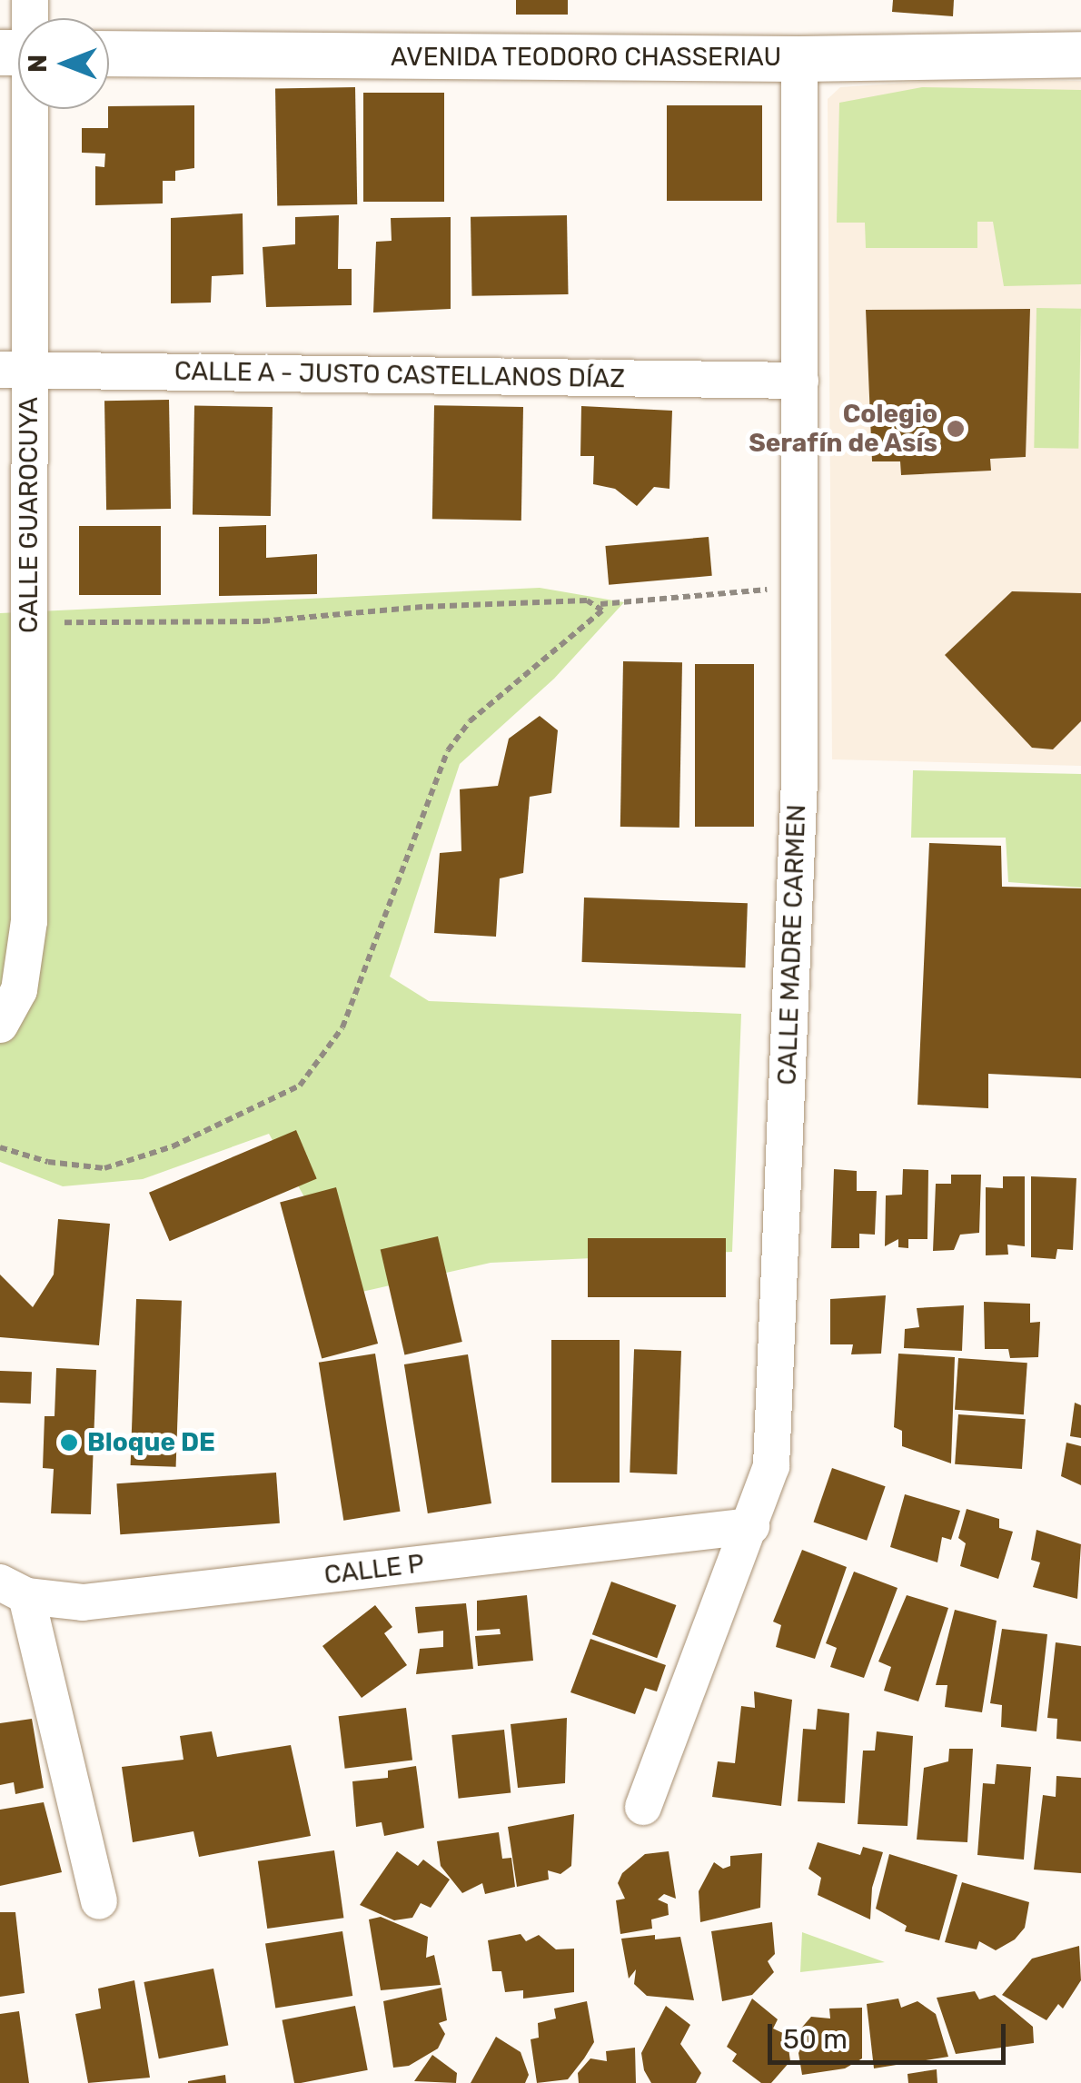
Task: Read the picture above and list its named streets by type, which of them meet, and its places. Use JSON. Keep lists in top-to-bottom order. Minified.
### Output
{"streets":{"street":["AVENIDA TEODORO CHASSERIAU","CALLE A - JUSTO CASTELLANOS DÍAZ","CALLE GUAROCUYA","CALLE MADRE CARMEN","CALLE P"]},"crossings":[["AVENIDA TEODORO CHASSERIAU","CALLE MADRE CARMEN"],["CALLE A - JUSTO CASTELLANOS DÍAZ","CALLE GUAROCUYA"],["CALLE A - JUSTO CASTELLANOS DÍAZ","CALLE MADRE CARMEN"],["CALLE MADRE CARMEN","CALLE P"]],"places":["Colegio Serafín de Asís","Bloque DE"],"scale_bar":"50 m","north":"left"}
